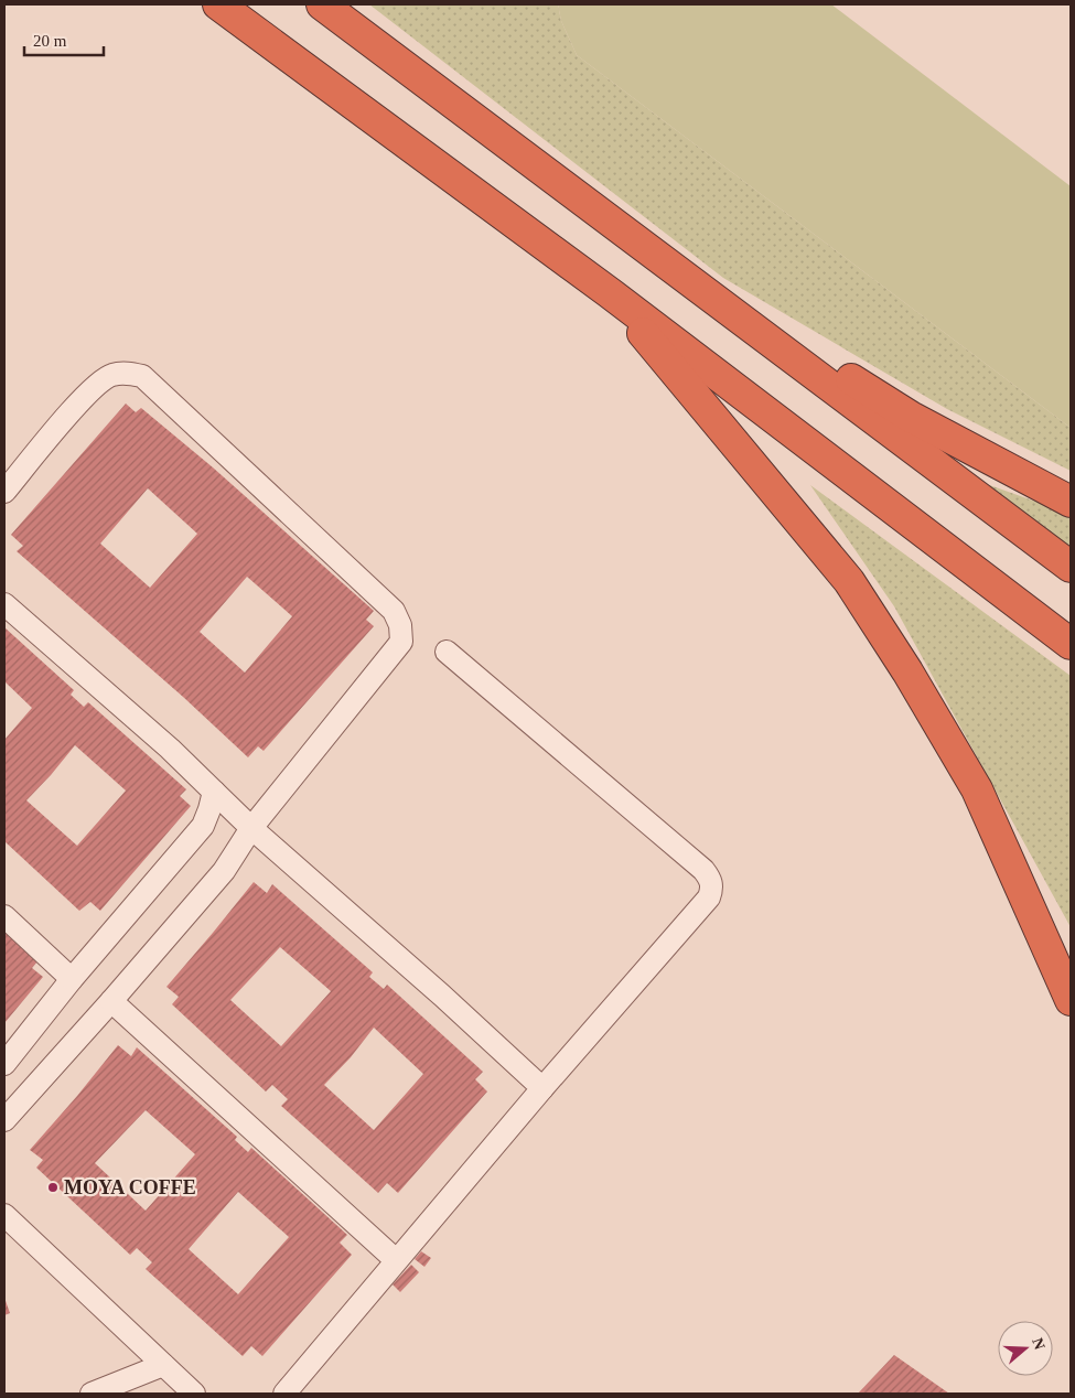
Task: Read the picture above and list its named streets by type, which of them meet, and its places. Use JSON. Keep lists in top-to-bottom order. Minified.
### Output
{"places":["MOYA COFFE"],"scale_bar":"20 m","north":"right"}
